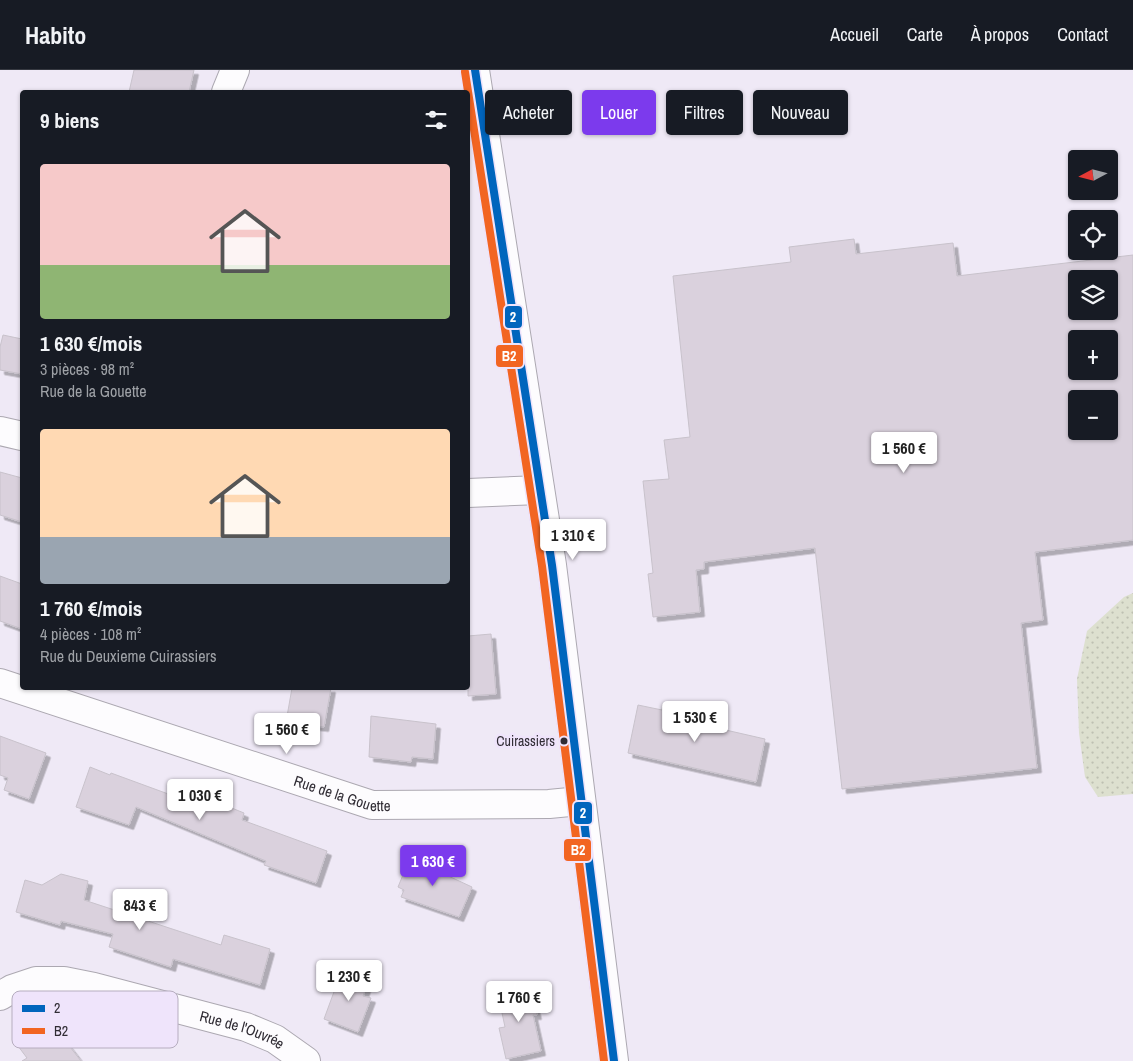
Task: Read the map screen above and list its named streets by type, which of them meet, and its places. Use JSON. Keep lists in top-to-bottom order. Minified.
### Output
{"streets":{"street":["Rue de la Gouette","Rue de l'Ouvrée"]},"places":["Cuirassiers"],"lines":["transit line 2","transit line B2"],"legend":["2","B2"],"north":"left","page":{"header":"Habito","nav":["Accueil","Carte","À propos","Contact"],"chip":["Acheter","Louer","Filtres","Nouveau"],"heading":"9 biens","map_buttons":["+","−"],"list":[{"name":"1 630 €/mois","note":"3 pièces · 98 m² · Rue de la Gouette"},{"name":"1 760 €/mois","note":"4 pièces · 108 m² · Rue du Deuxieme Cuirassiers"}],"price":["1 560 €","1 310 €","1 530 €","1 560 €","1 030 €","1 630 €","843 €","1 230 €","1 760 €"]}}
